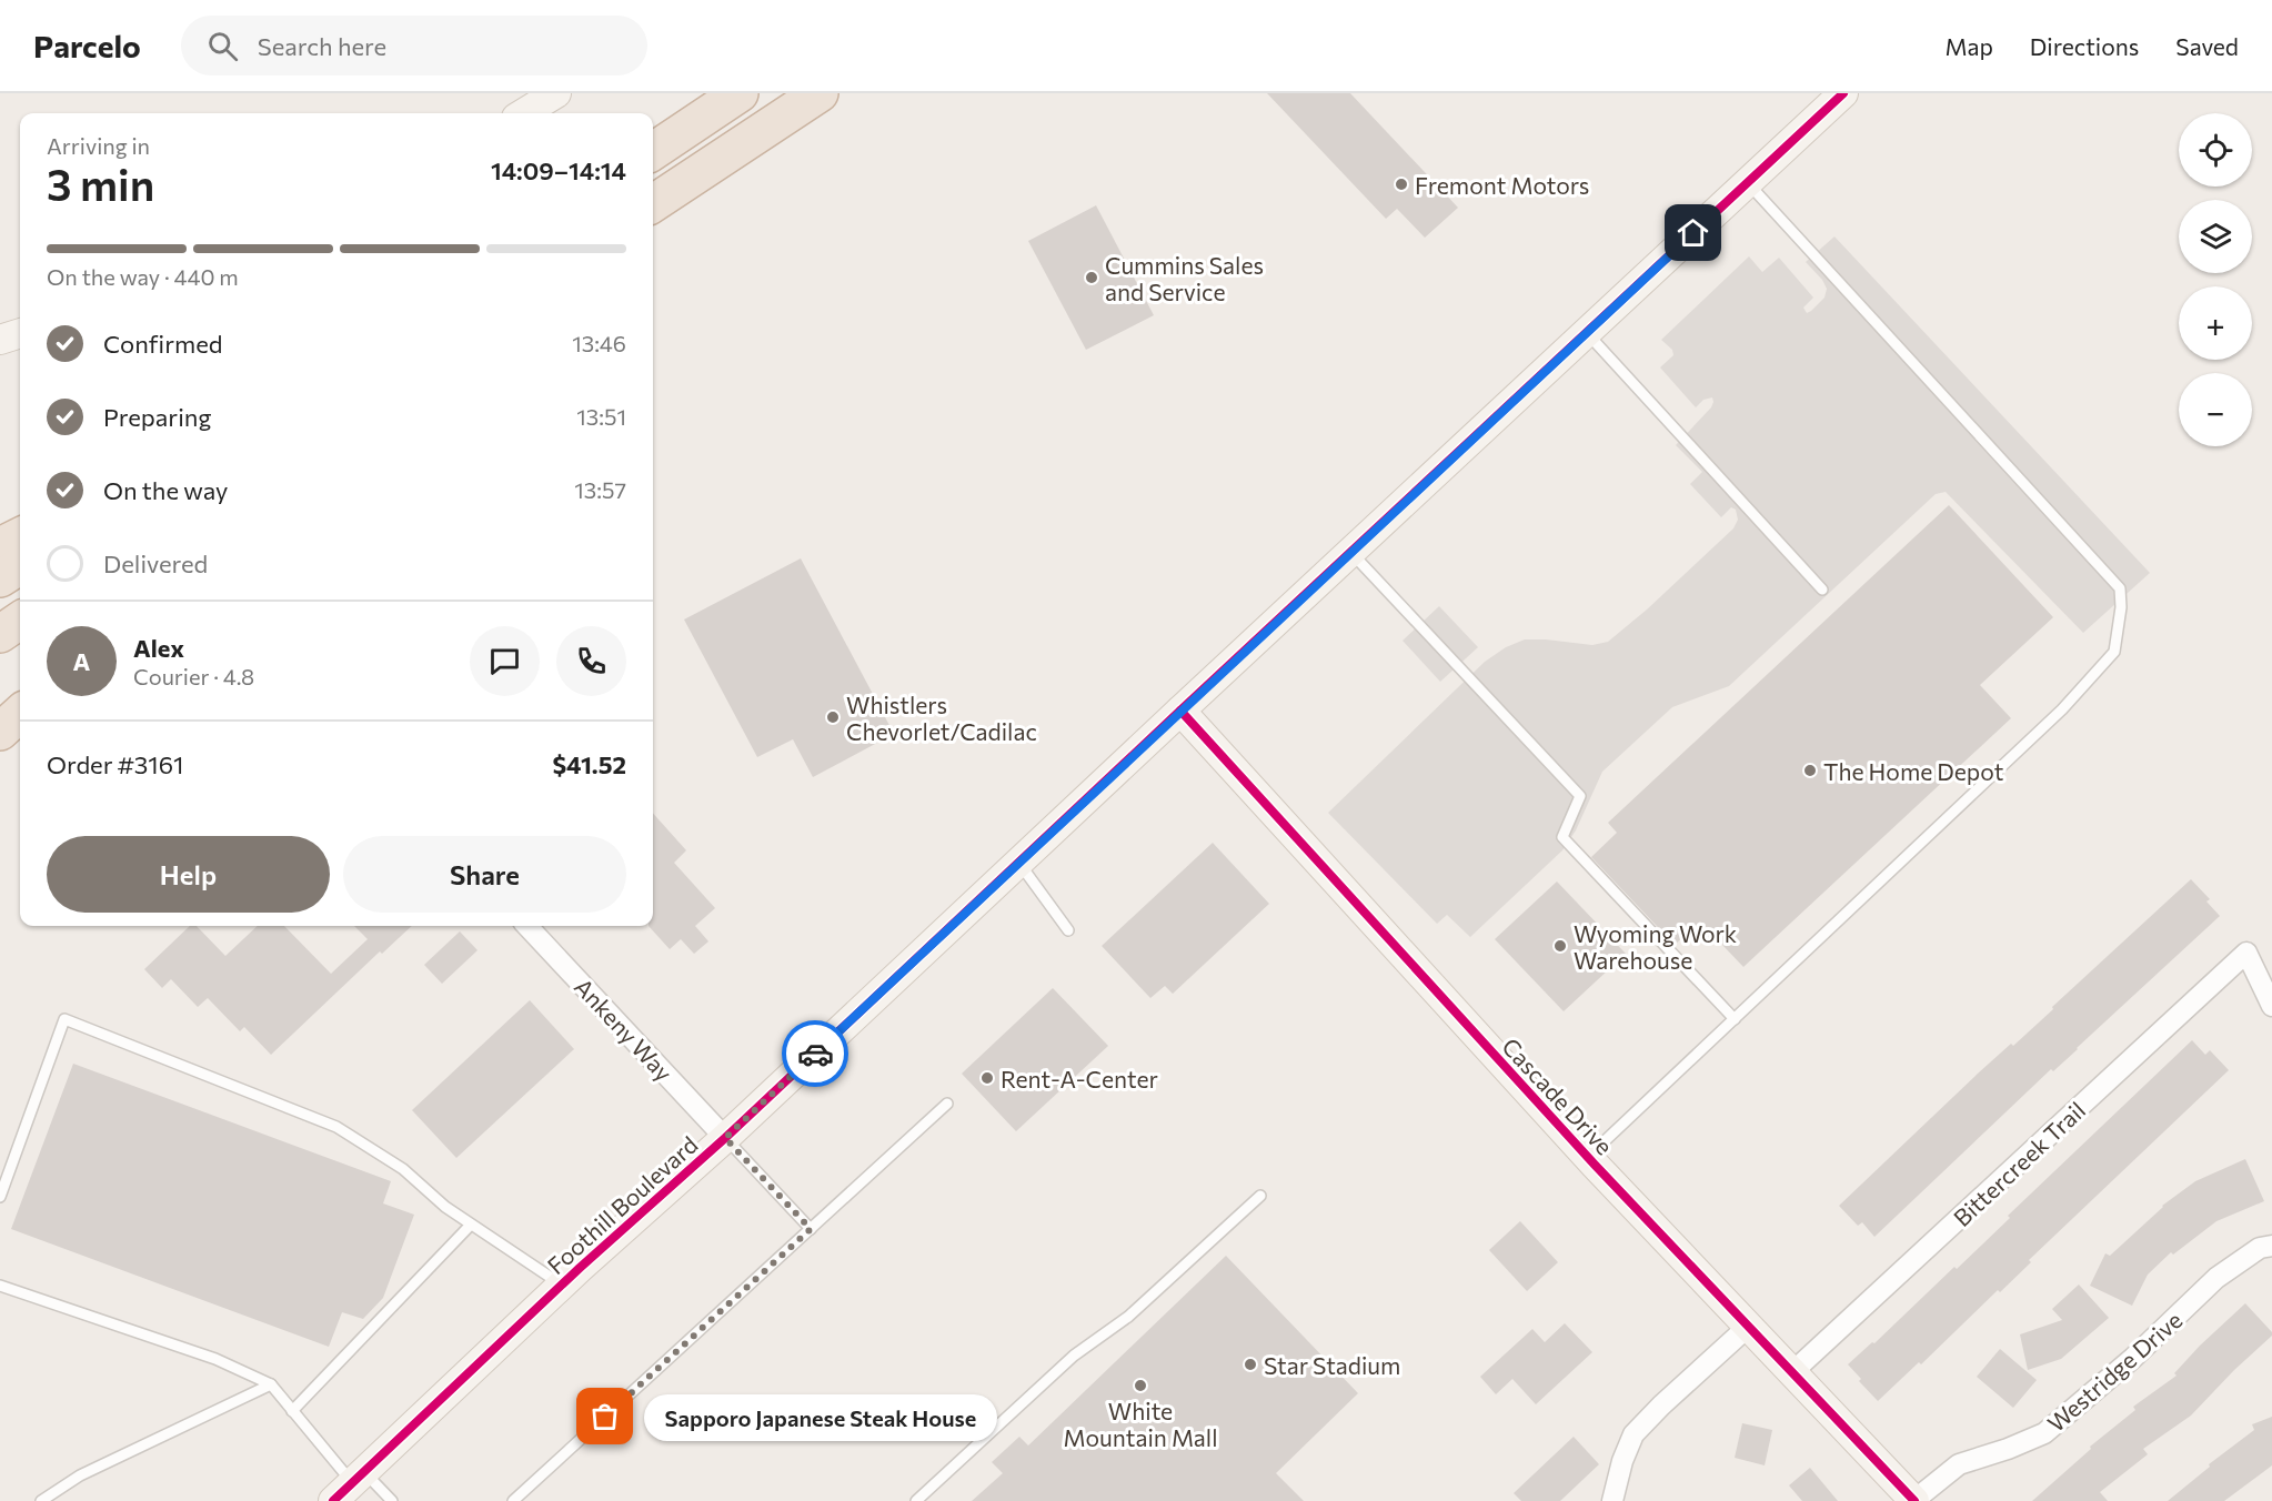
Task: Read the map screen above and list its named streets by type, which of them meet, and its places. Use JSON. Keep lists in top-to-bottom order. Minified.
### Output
{"streets":{"street":["Ankeny Way","Cascade Drive","Bittercreek Trail","Foothill Boulevard","Westridge Drive"]},"crossings":[["Ankeny Way","Foothill Boulevard"],["Cascade Drive","Bittercreek Trail"],["Cascade Drive","Foothill Boulevard"],["Cascade Drive","Westridge Drive"]],"places":["Fremont Motors","Cummins Sales and Service","Whistlers Chevorlet/Cadilac","The Home Depot","Wyoming Work Warehouse","Rent-A-Center","Star Stadium","White Mountain Mall","Sapporo Japanese Steak House"],"page":{"header":"Parcelo","search":"Search here","nav":["Map","Directions","Saved"],"map_buttons":["+","−"],"heading":["3 min","Arriving in","14:09–14:14"],"panel":["Alex","Courier · 4.8","Order #3161","$41.52"],"bar":"On the way · 440 m","list":[["Confirmed","13:46"],["Preparing","13:51"],["On the way","13:57"],"Delivered"],"round":"A","buttons":["Help","Share"],"bubble":"Sapporo Japanese Steak House"}}
